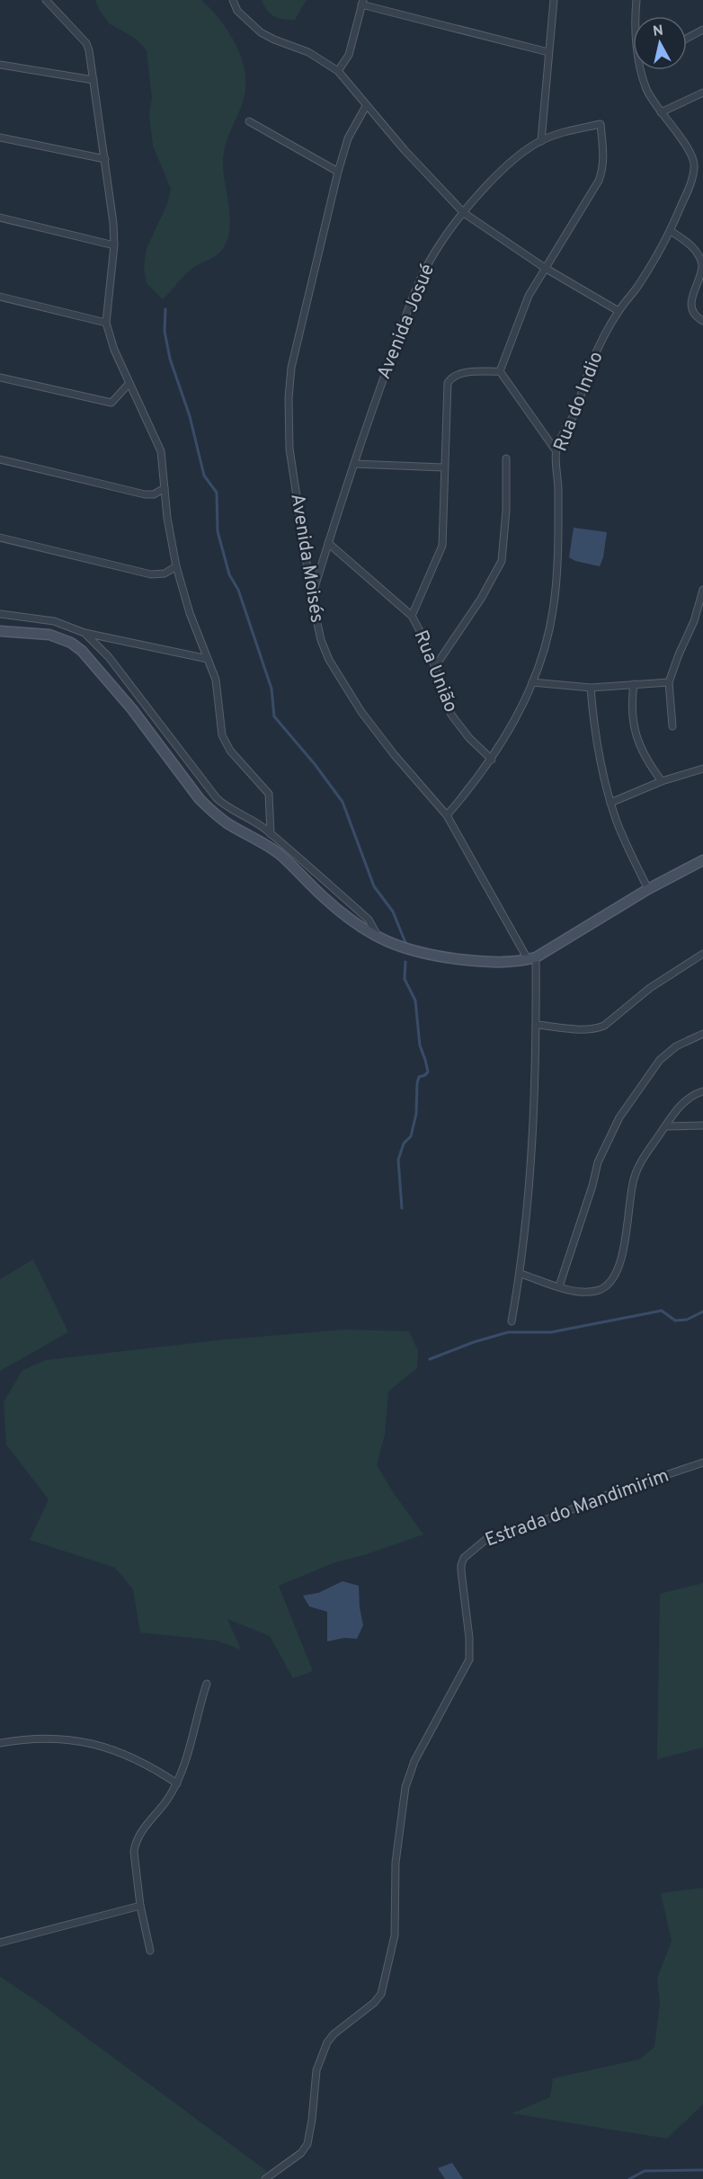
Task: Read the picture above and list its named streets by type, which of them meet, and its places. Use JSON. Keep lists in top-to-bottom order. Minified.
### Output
{"streets":{"street":["Avenida Josué","Rua do Indio","Avenida Moisés","Rua União","Estrada do Mandimirim"]},"crossings":[["Avenida Josué","Avenida Moisés"],["Avenida Josué","Rua União"],["Rua do Indio","Avenida Moisés"],["Rua do Indio","Rua União"]],"north":"top"}
